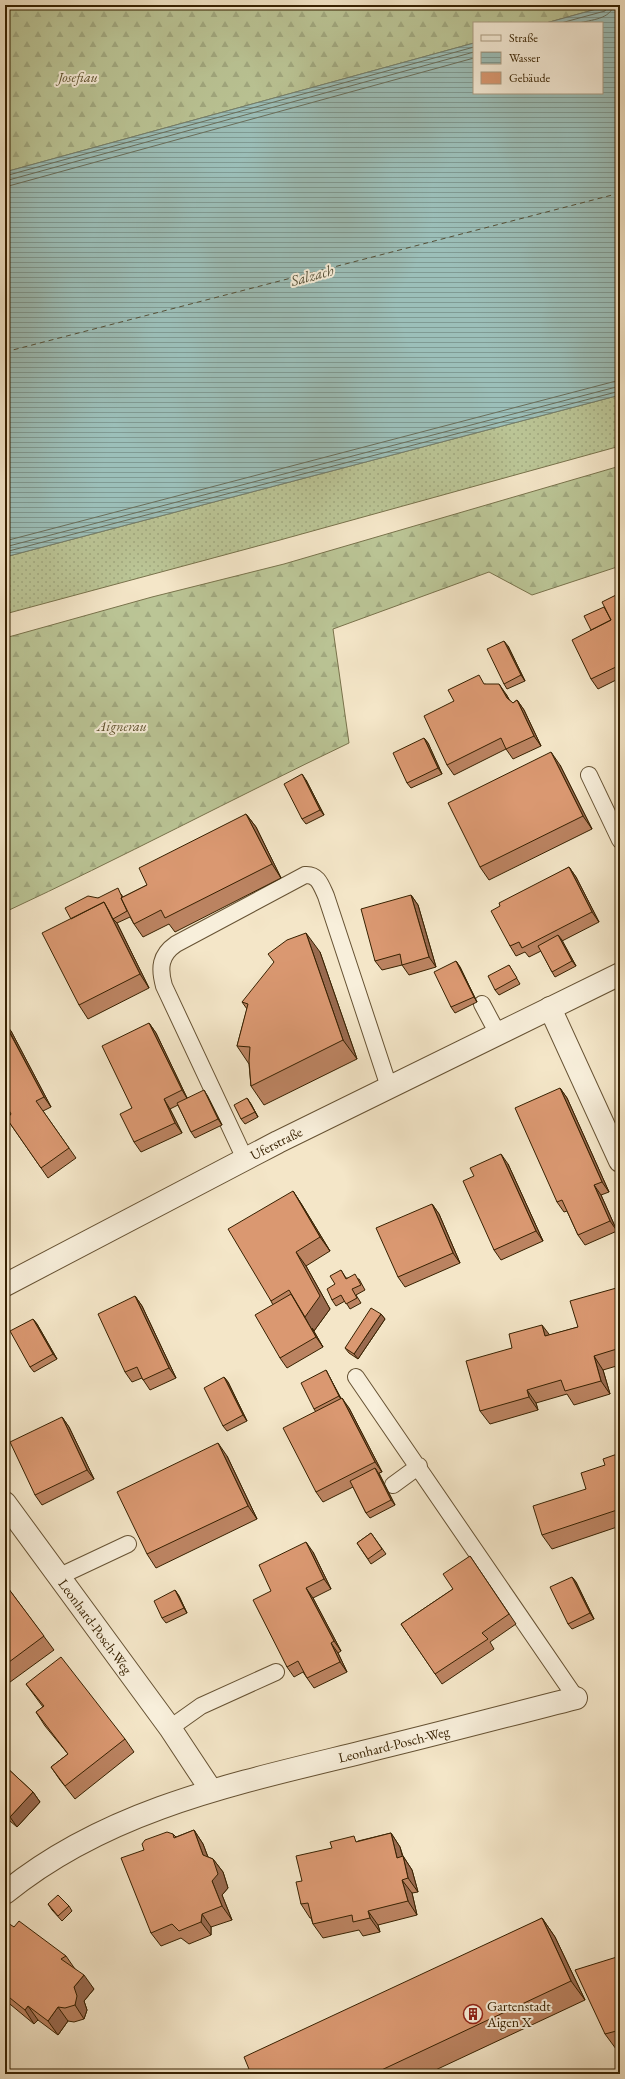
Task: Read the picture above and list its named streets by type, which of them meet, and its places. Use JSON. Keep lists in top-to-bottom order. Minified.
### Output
{"streets":{"street":["Uferstraße","Leonhard-Posch-Weg"]},"water":["Salzach"],"parks":["Josefiau","Aignerau"],"places":{"building":["Gartenstadt Aigen X"]},"legend":["Straße","Wasser","Gebäude"]}
